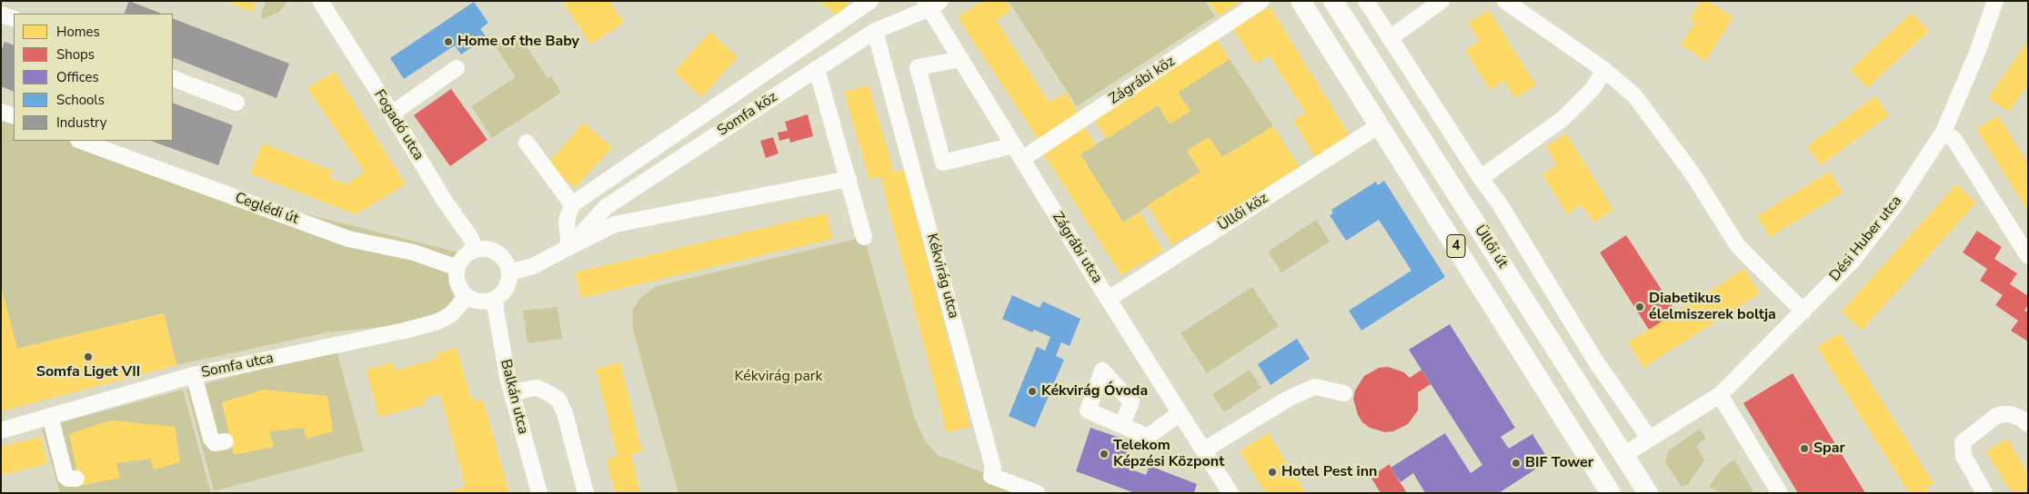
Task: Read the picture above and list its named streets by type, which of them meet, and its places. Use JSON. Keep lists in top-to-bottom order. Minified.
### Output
{"streets":{"main road":["4","Üllői út"],"street":["Zágrábi köz","Somfa köz","Fogadó utca","Ceglédi út","Üllői köz","Dési Huber utca","Zágrábi utca","Kékvirág utca","Somfa utca","Balkán utca"]},"crossings":[["Zágrábi köz","Zágrábi utca"],["Somfa köz","Fogadó utca"],["Somfa köz","Ceglédi út"],["Somfa köz","Zágrábi utca"],["Somfa köz","Kékvirág utca"],["Somfa köz","Somfa utca"],["Somfa köz","Balkán utca"],["Fogadó utca","Ceglédi út"],["Fogadó utca","Somfa utca"],["Fogadó utca","Balkán utca"],["Ceglédi út","Somfa utca"],["Ceglédi út","Balkán utca"],["Üllői köz","Üllői út"],["Üllői köz","Zágrábi utca"],["Dési Huber utca","Üllői út"],["Somfa utca","Balkán utca"]],"parks":["Kékvirág park"],"places":["Home of the Baby","Diabetikus élelmiszerek boltja","Somfa Liget VII","Kékvirág Óvoda","Spar","Telekom Képzési Központ","BIF Tower","Hotel Pest inn"],"legend":["Homes","Shops","Offices","Schools","Industry"]}
